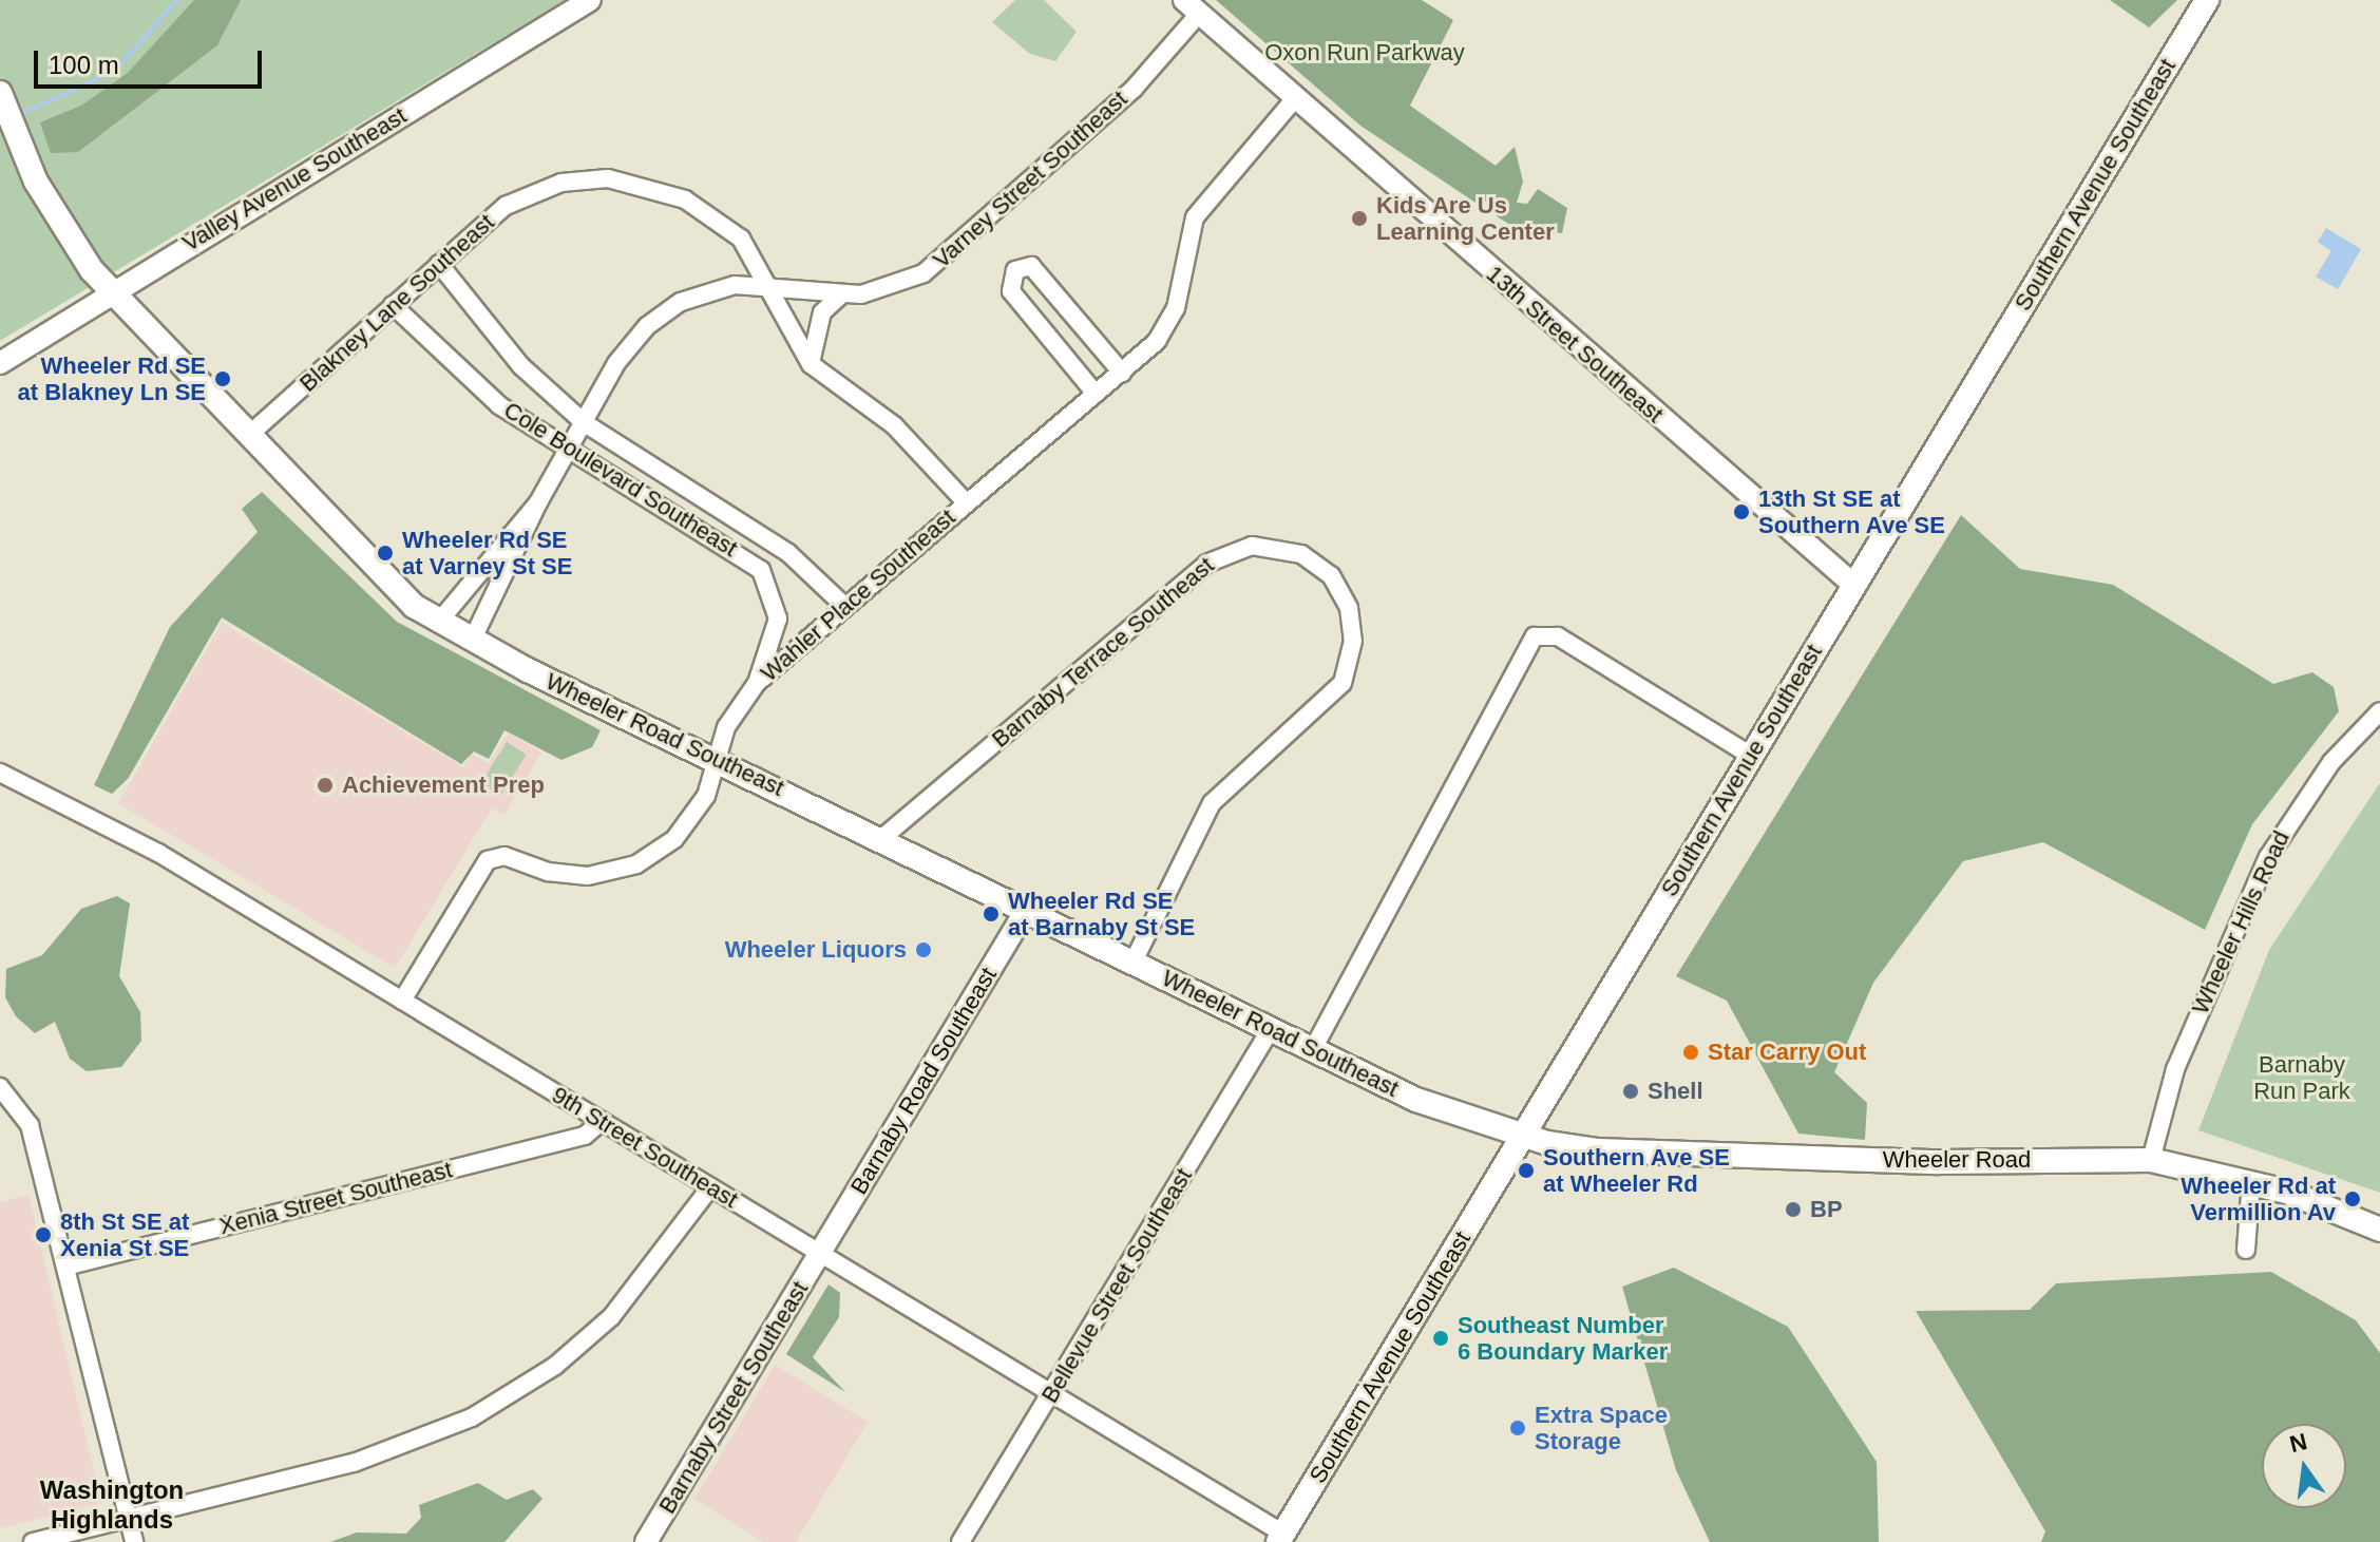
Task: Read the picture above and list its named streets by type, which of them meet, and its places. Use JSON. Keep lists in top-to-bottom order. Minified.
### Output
{"streets":{"main road":["Southern Avenue Southeast","Wheeler Road Southeast","Wheeler Road"],"street":["Valley Avenue Southeast","Varney Street Southeast","Blakney Lane Southeast","13th Street Southeast","Cole Boulevard Southeast","Wahler Place Southeast","Barnaby Terrace Southeast","Wheeler Hills Road","Barnaby Road Southeast","9th Street Southeast","Xenia Street Southeast","Bellevue Street Southeast","Barnaby Street Southeast"]},"crossings":[["Valley Avenue Southeast","Wheeler Road Southeast"],["Varney Street Southeast","Blakney Lane Southeast"],["Varney Street Southeast","13th Street Southeast"],["Varney Street Southeast","Cole Boulevard Southeast"],["Varney Street Southeast","Wheeler Road Southeast"],["Southern Avenue Southeast","13th Street Southeast"],["Southern Avenue Southeast","Wheeler Road Southeast"],["Southern Avenue Southeast","9th Street Southeast"],["Southern Avenue Southeast","Wheeler Road"],["Blakney Lane Southeast","Cole Boulevard Southeast"],["Blakney Lane Southeast","Wahler Place Southeast"],["Blakney Lane Southeast","Wheeler Road Southeast"],["13th Street Southeast","Wahler Place Southeast"],["Cole Boulevard Southeast","Wahler Place Southeast"],["Wahler Place Southeast","Wheeler Road Southeast"],["Wahler Place Southeast","9th Street Southeast"],["Barnaby Terrace Southeast","Wheeler Road Southeast"],["Wheeler Road Southeast","Barnaby Road Southeast"],["Wheeler Road Southeast","Wheeler Road"],["Wheeler Road Southeast","Bellevue Street Southeast"],["Wheeler Hills Road","Wheeler Road"],["Barnaby Road Southeast","9th Street Southeast"],["Barnaby Road Southeast","Barnaby Street Southeast"],["9th Street Southeast","Xenia Street Southeast"],["9th Street Southeast","Bellevue Street Southeast"],["9th Street Southeast","Barnaby Street Southeast"]],"districts":["Washington Highlands"],"parks":["Oxon Run Parkway","Barnaby Run Park"],"places":["Kids Are Us Learning Center","Wheeler Rd SE at Blakney Ln SE","13th St SE at Southern Ave SE","Wheeler Rd SE at Varney St SE","Achievement Prep","Wheeler Rd SE at Barnaby St SE","Wheeler Liquors","Star Carry Out","Shell","Southern Ave SE at Wheeler Rd","Wheeler Rd at Vermillion Av","BP","8th St SE at Xenia St SE","Southeast Number 6 Boundary Marker","Extra Space Storage"],"scale_bar":"100 m","north":"top"}
